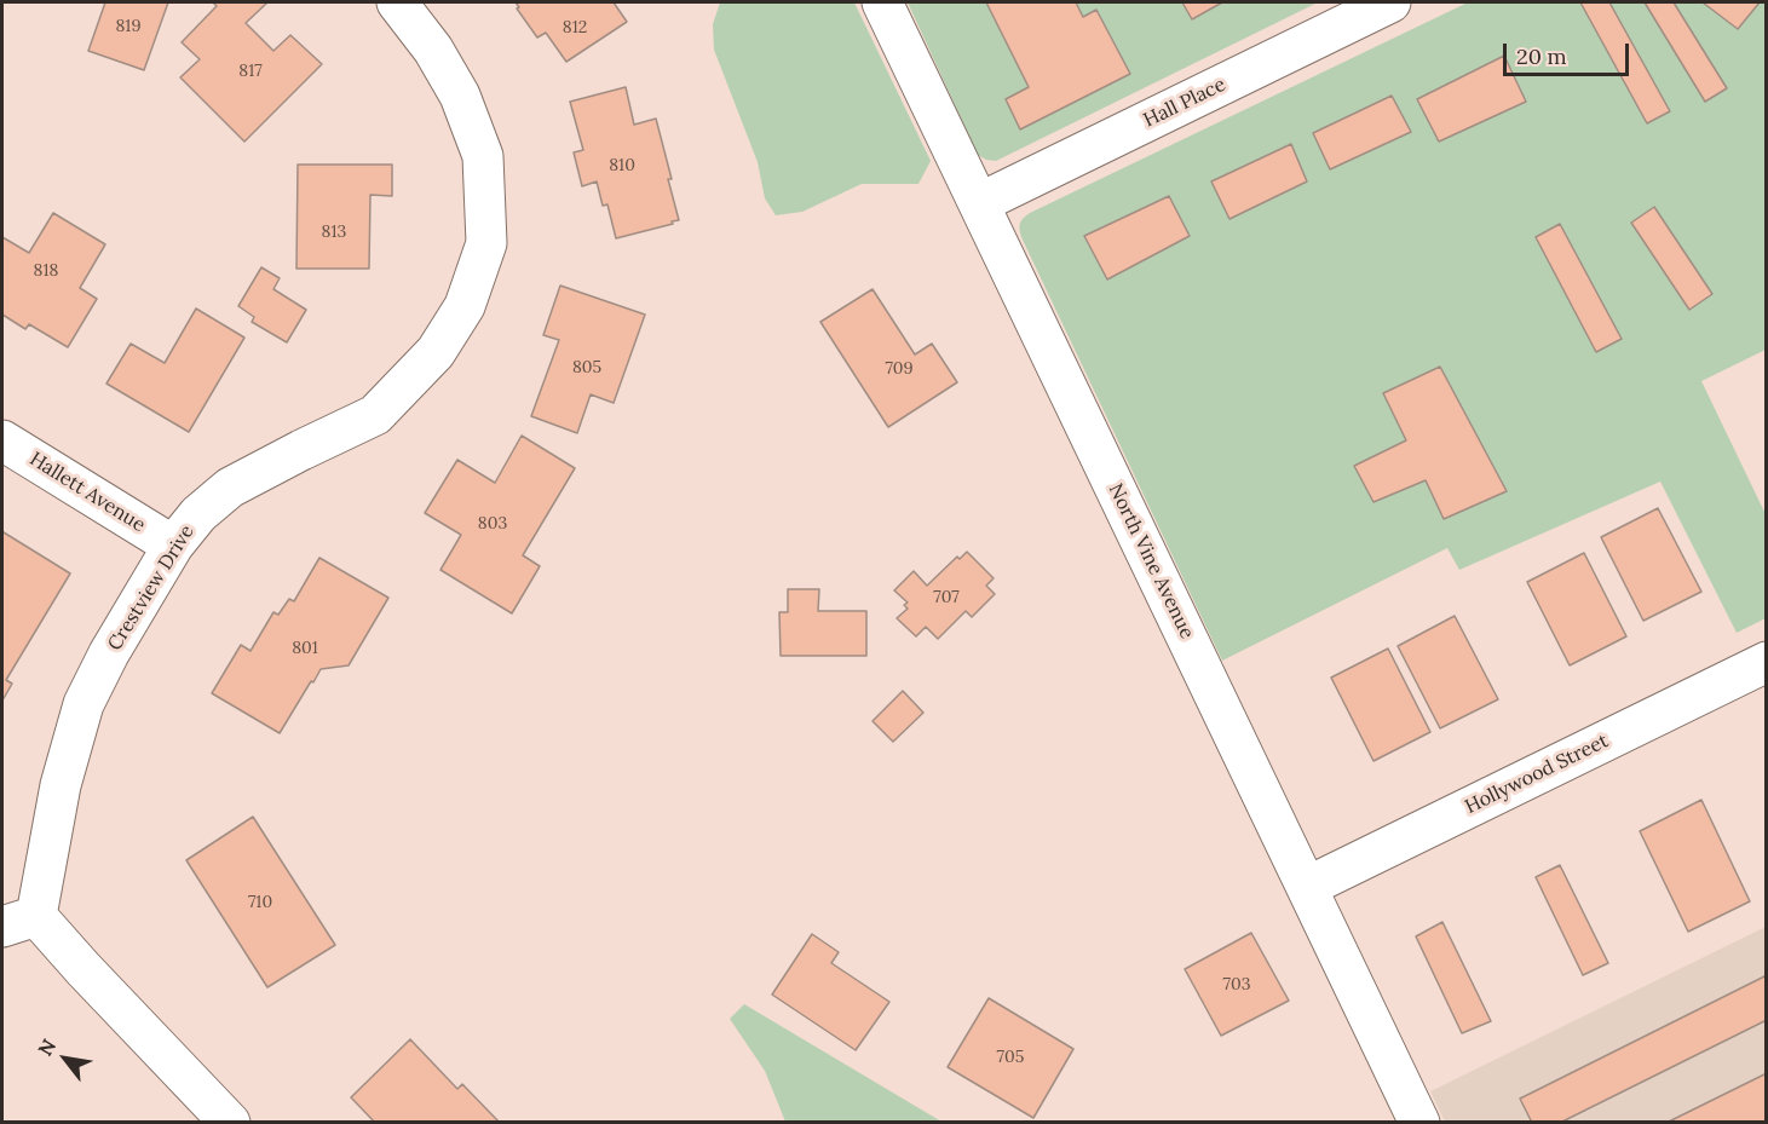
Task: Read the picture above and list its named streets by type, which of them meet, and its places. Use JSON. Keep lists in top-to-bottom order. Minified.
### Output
{"streets":{"street":["Hall Place","Hallett Avenue","North Vine Avenue","Crestview Drive","Hollywood Street"]},"crossings":[["Hall Place","North Vine Avenue"],["Hallett Avenue","Crestview Drive"],["North Vine Avenue","Hollywood Street"]],"house_numbers":["819","812","817","810","813","818","805","709","803","707","801","710","703","705"],"scale_bar":"20 m","north":"top left"}
